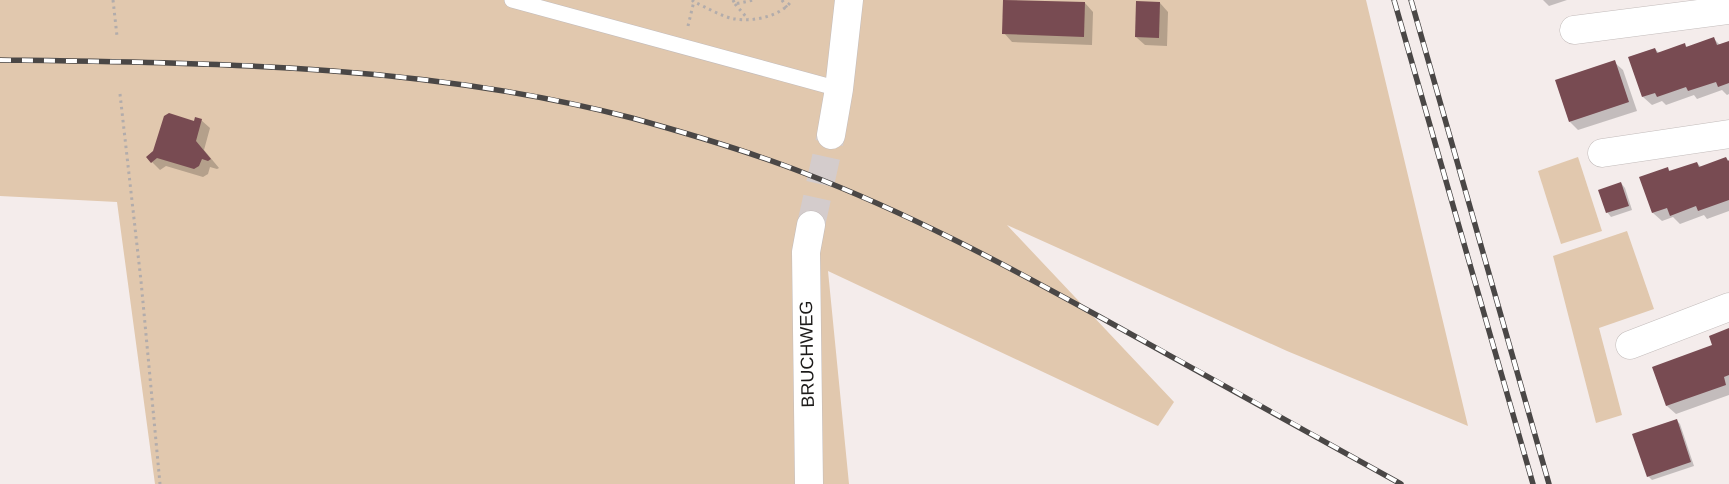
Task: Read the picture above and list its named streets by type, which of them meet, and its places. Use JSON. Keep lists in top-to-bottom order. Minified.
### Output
{"streets":{"street":["BRUCHWEG"]}}
